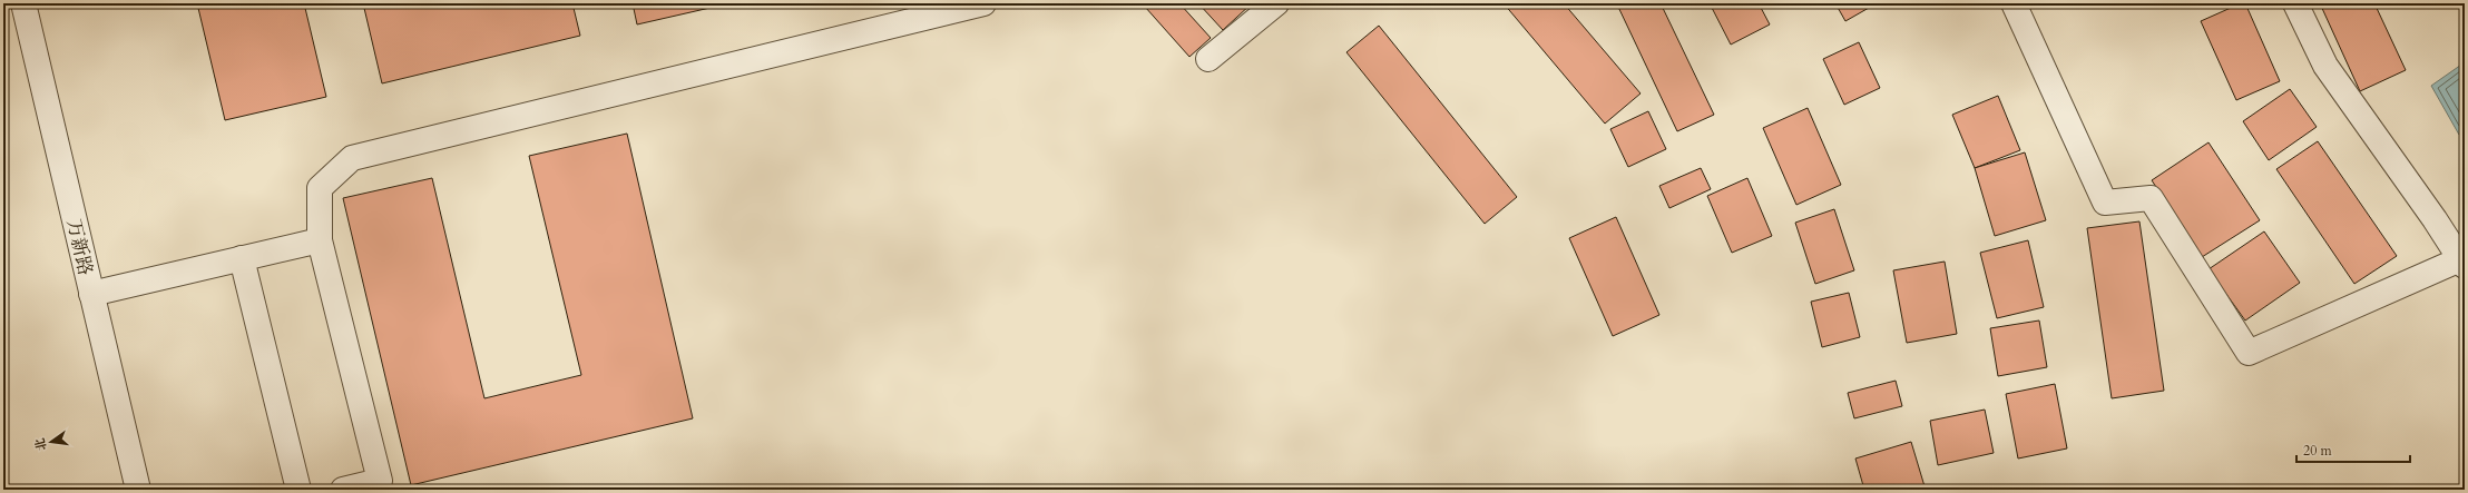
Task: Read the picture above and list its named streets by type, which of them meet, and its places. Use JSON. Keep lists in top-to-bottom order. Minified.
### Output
{"streets":{"street":["万新路"]},"scale_bar":"20 m","north":"left"}
